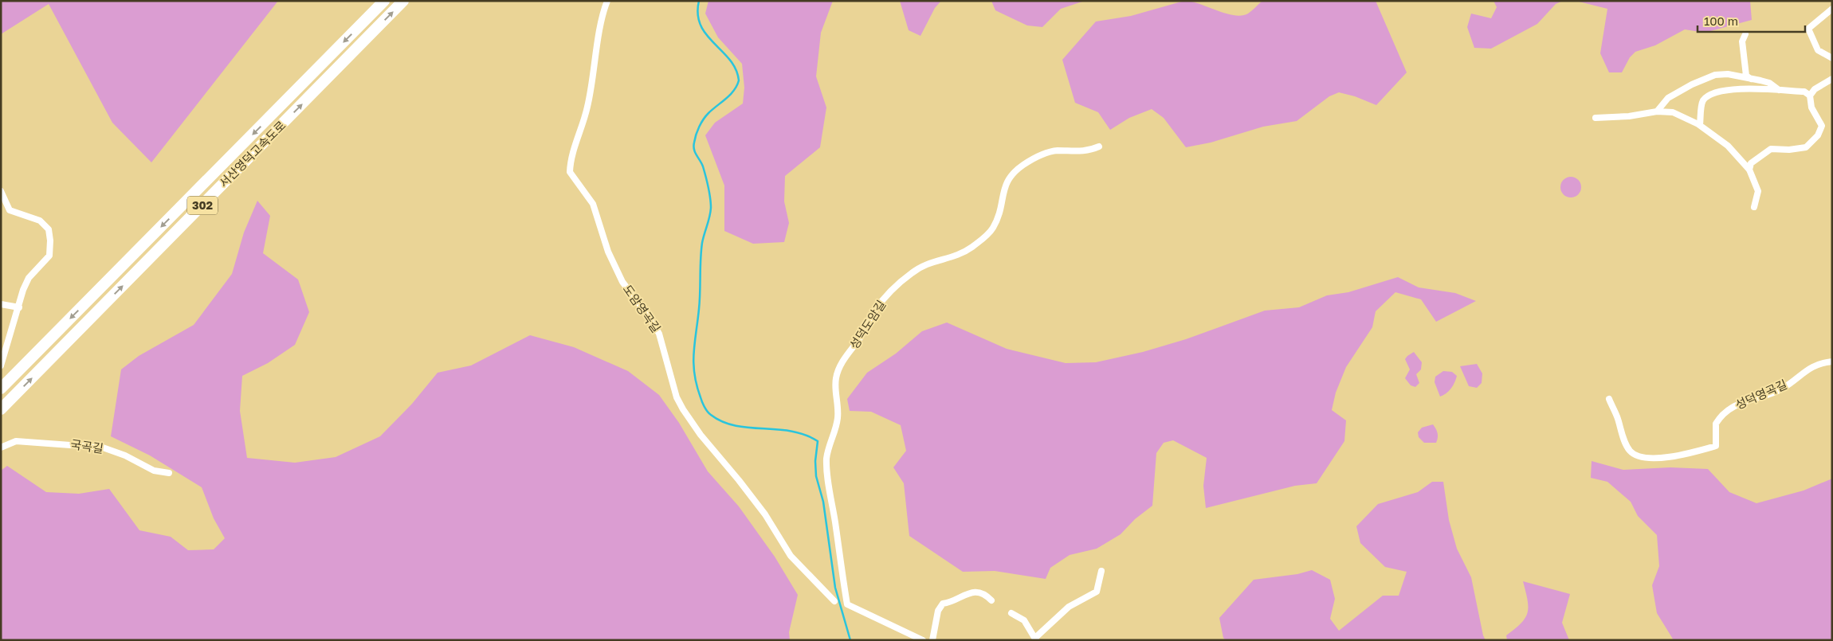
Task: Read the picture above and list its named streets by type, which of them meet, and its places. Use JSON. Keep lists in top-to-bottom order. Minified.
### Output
{"streets":{"highway":["서산영덕고속도로","302"],"street":["도암영곡길","성덕도암길","성덕영곡길","국곡길"]},"scale_bar":"100 m"}
